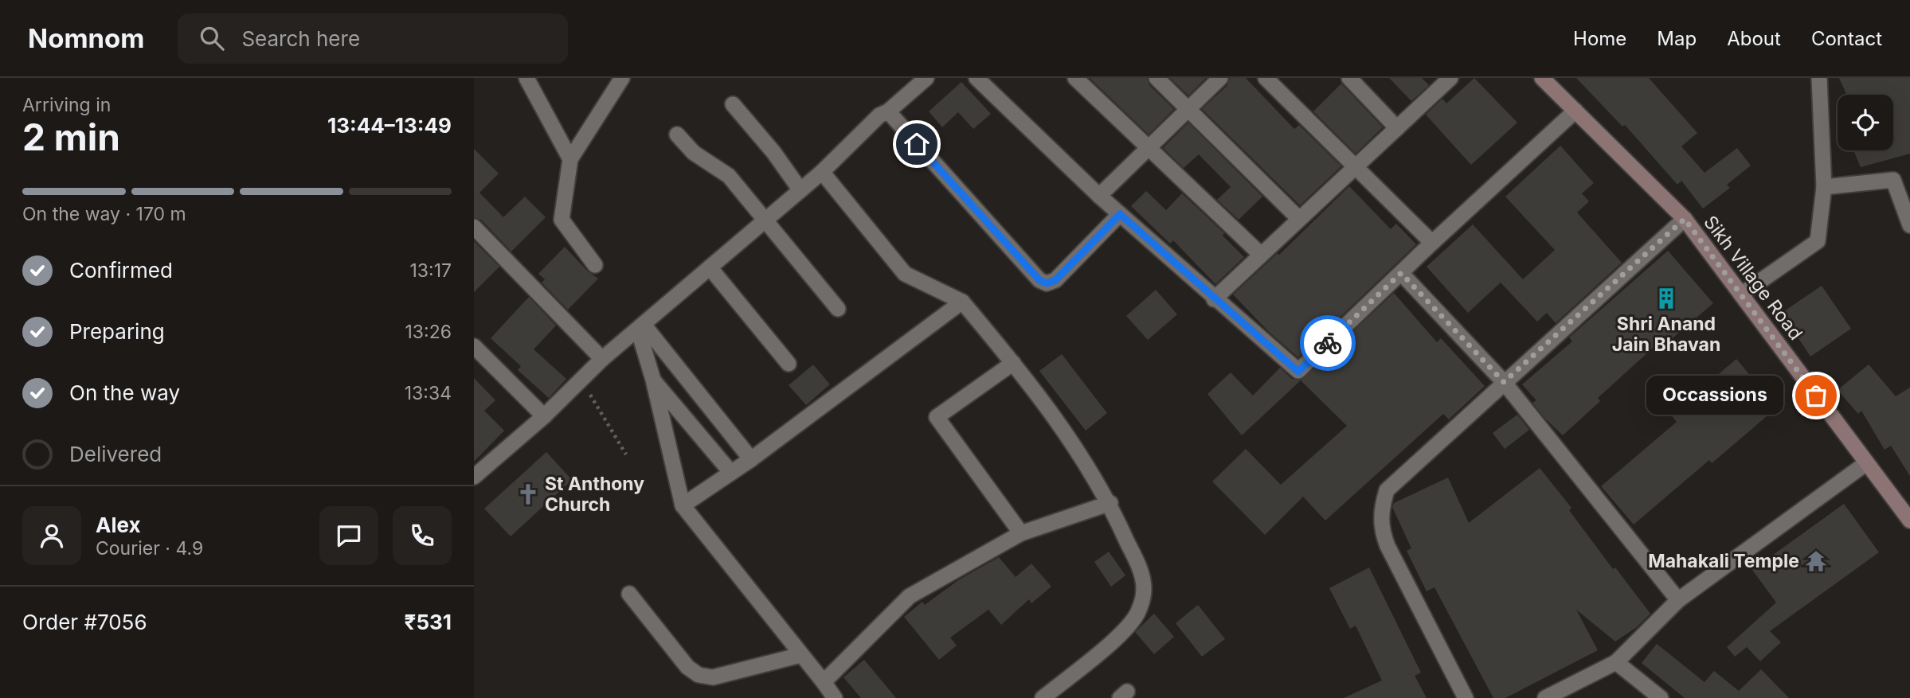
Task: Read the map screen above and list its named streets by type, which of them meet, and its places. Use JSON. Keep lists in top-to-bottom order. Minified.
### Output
{"streets":{"main road":["Sikh Village Road"]},"places":{"building":["Shri Anand Jain Bhavan"],"other":["Occassions"],"church":["St Anthony Church"],"temple":["Mahakali Temple"]},"page":{"header":"Nomnom","search":"Search here","nav":["Home","Map","About","Contact"],"heading":["2 min","Arriving in","13:44–13:49"],"panel":["Alex","Courier · 4.9","Order #7056","₹531"],"bar":"On the way · 170 m","list":[["Confirmed","13:17"],["Preparing","13:26"],["On the way","13:34"],"Delivered"],"bubble":"Occassions"}}
